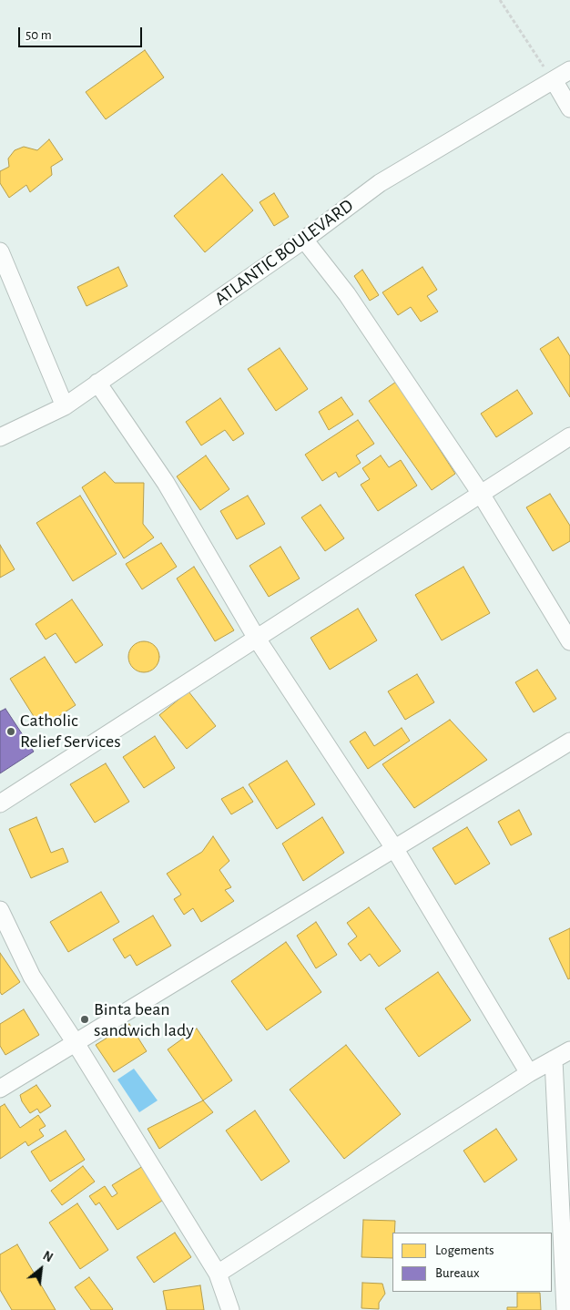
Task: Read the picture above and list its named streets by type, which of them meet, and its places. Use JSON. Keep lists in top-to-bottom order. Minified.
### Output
{"streets":{"street":["ATLANTIC BOULEVARD"]},"places":["Catholic Relief Services","Binta bean sandwich lady"],"legend":["Logements","Bureaux"],"scale_bar":"50 m","north":"top right"}
